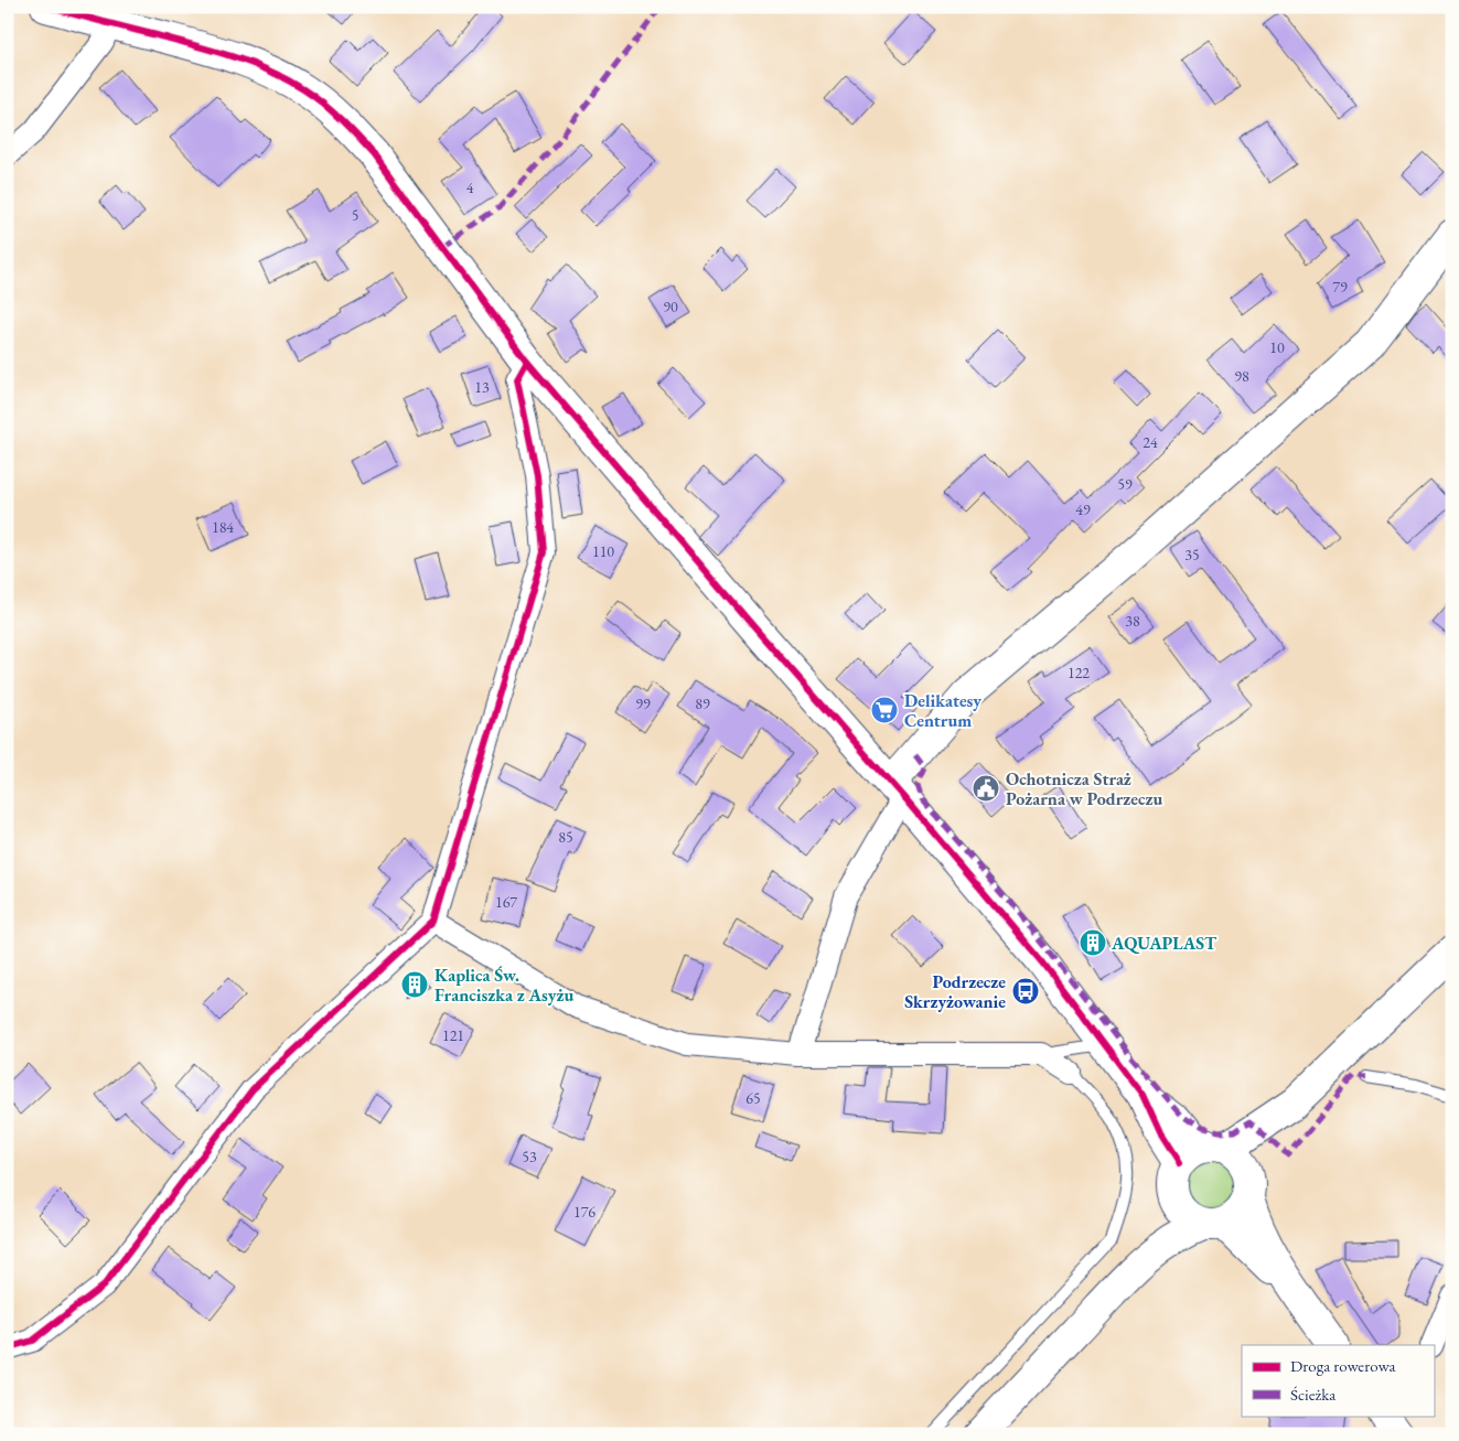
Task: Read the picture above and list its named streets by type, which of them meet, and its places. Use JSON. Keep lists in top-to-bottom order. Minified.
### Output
{"places":{"supermarket":["Delikatesy Centrum"],"public building":["Ochotnicza Straż Pożarna w Podrzeczu"],"building":["AQUAPLAST","Kaplica Św. Franciszka z Asyżu"],"bus stop":["Podrzecze Skrzyżowanie"]},"house_numbers":["4","5","79","90","10","98","13","24","59","49","184","110","35","38","122","99","89","85","167","121","65","53","176"],"legend":["Droga rowerowa","Ścieżka"]}
